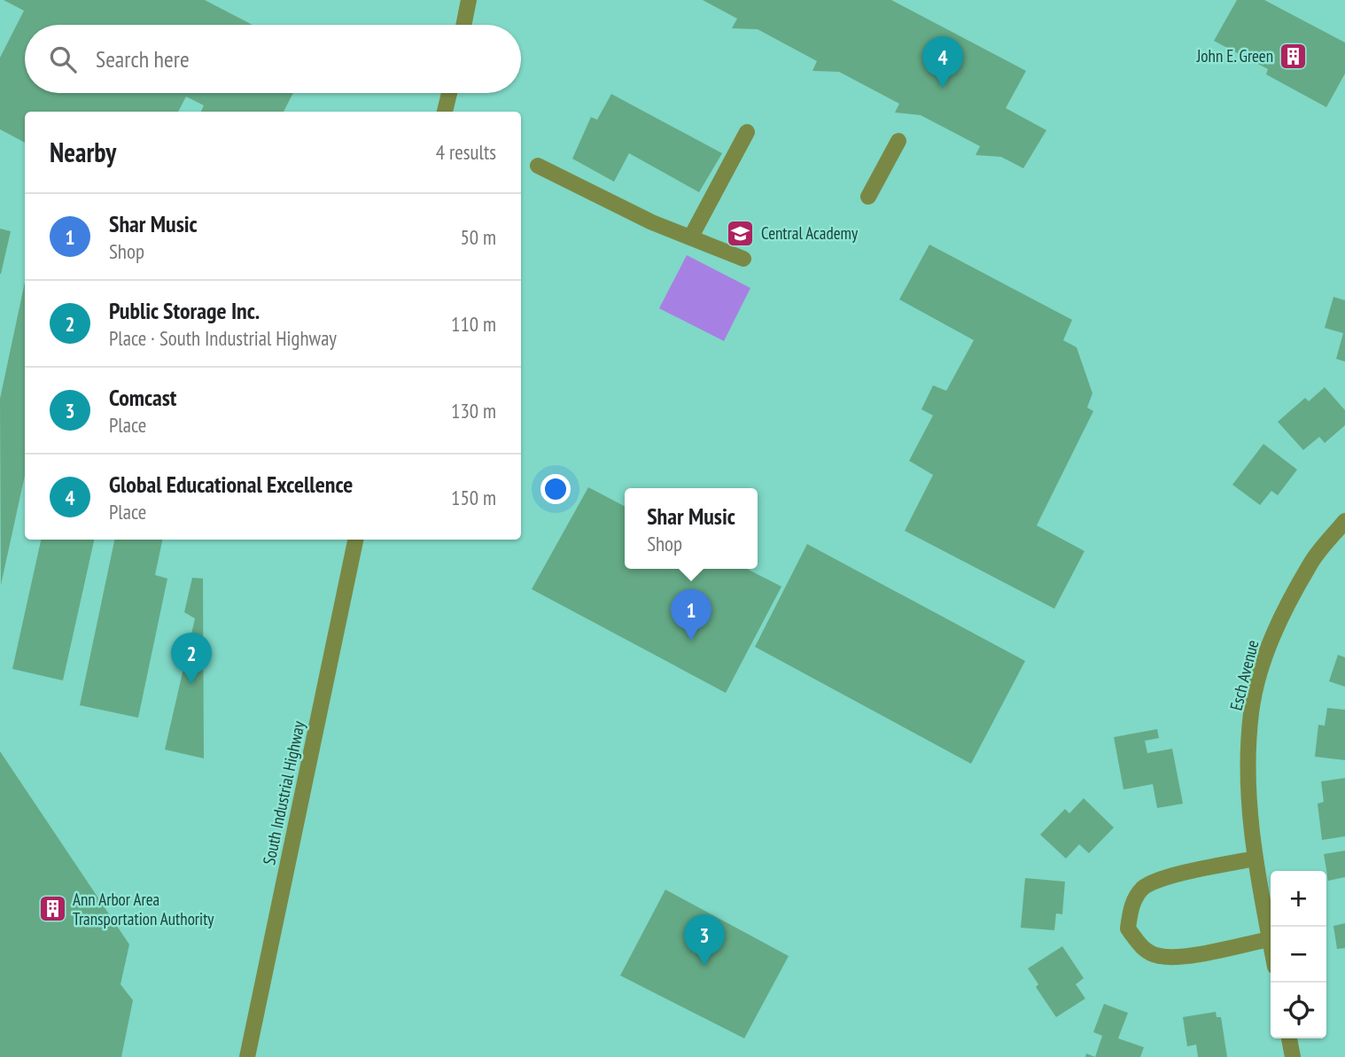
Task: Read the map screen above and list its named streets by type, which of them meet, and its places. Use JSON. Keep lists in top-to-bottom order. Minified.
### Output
{"streets":{"street":["Esch Avenue","South Industrial Highway"]},"places":{"building":["John E. Green","Ann Arbor Area Transportation Authority"],"school or university":["Central Academy"]},"page":{"search":"Search here","pins":["4","1","2","3"],"heading":["Nearby","4 results"],"list":[{"mark":"1","name":"Shar Music","note":"Shop","value":"50 m"},{"mark":"2","name":"Public Storage Inc.","note":"Place · South Industrial Highway","value":"110 m"},{"mark":"3","name":"Comcast","note":"Place","value":"130 m"},{"mark":"4","name":"Global Educational Excellence","note":"Place","value":"150 m"}],"popup":["Shar Music","Shop"],"map_buttons":["+","−"]}}
